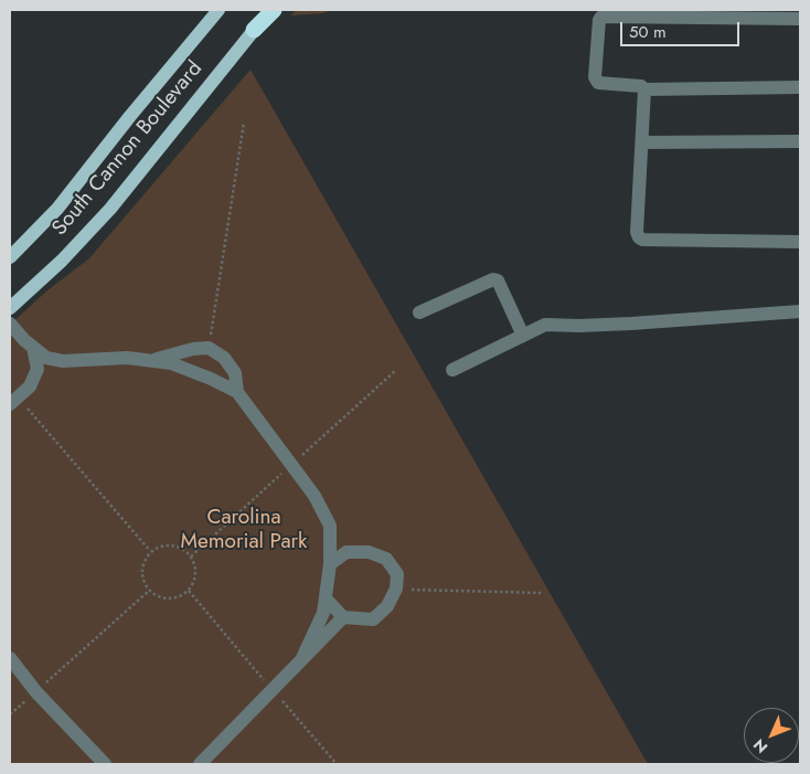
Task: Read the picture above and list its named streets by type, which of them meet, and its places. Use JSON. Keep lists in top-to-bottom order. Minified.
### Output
{"streets":{"main road":["South Cannon Boulevard"]},"parks":["Carolina Memorial Park"],"scale_bar":"50 m","north":"bottom left"}
